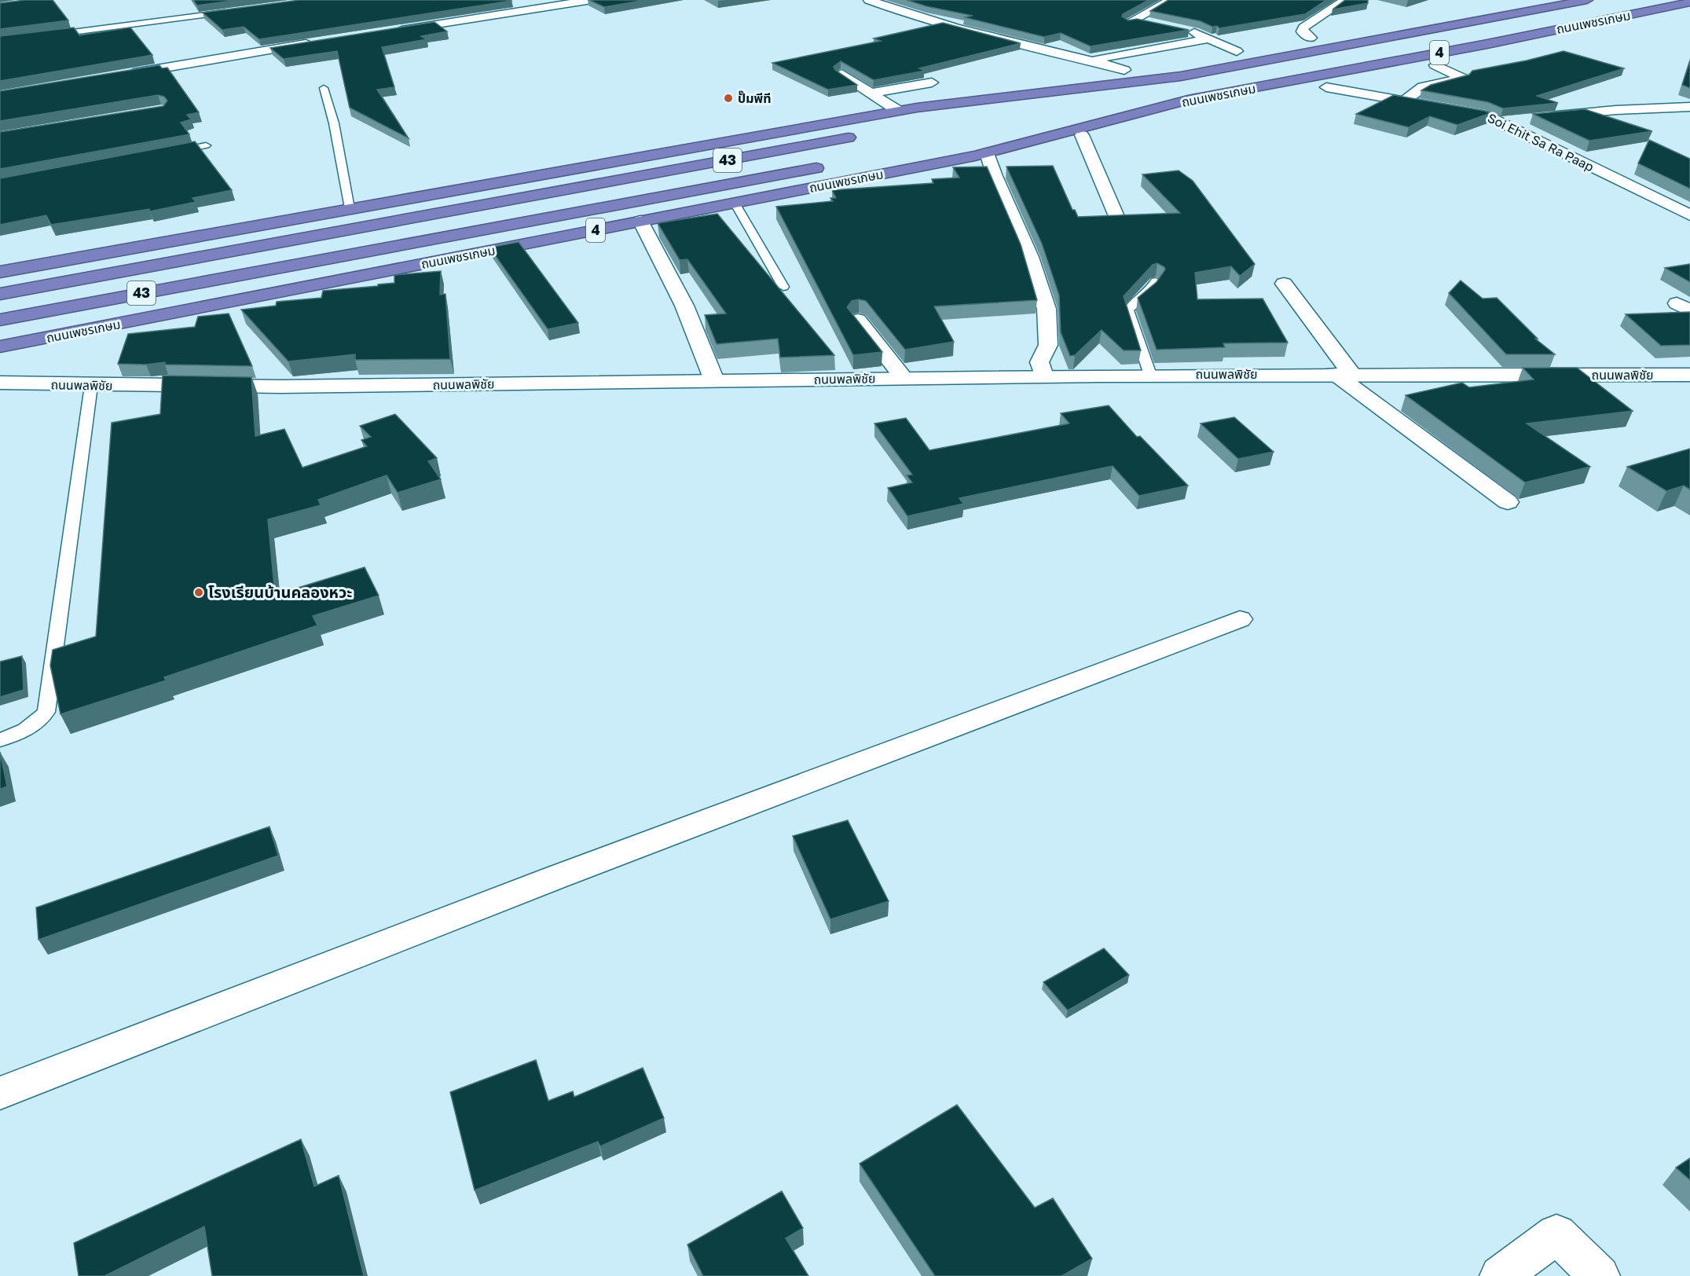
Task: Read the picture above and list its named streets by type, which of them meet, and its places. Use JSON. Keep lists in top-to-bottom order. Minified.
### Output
{"streets":{"highway":["ถนนเพชรเกษม","4","43"],"street":["Soi Ehit Sa Ra Paap","ถนนพลพิชัย"]},"places":["ปั๊มพีที","โรงเรียนบ้านคลองหวะ"]}
